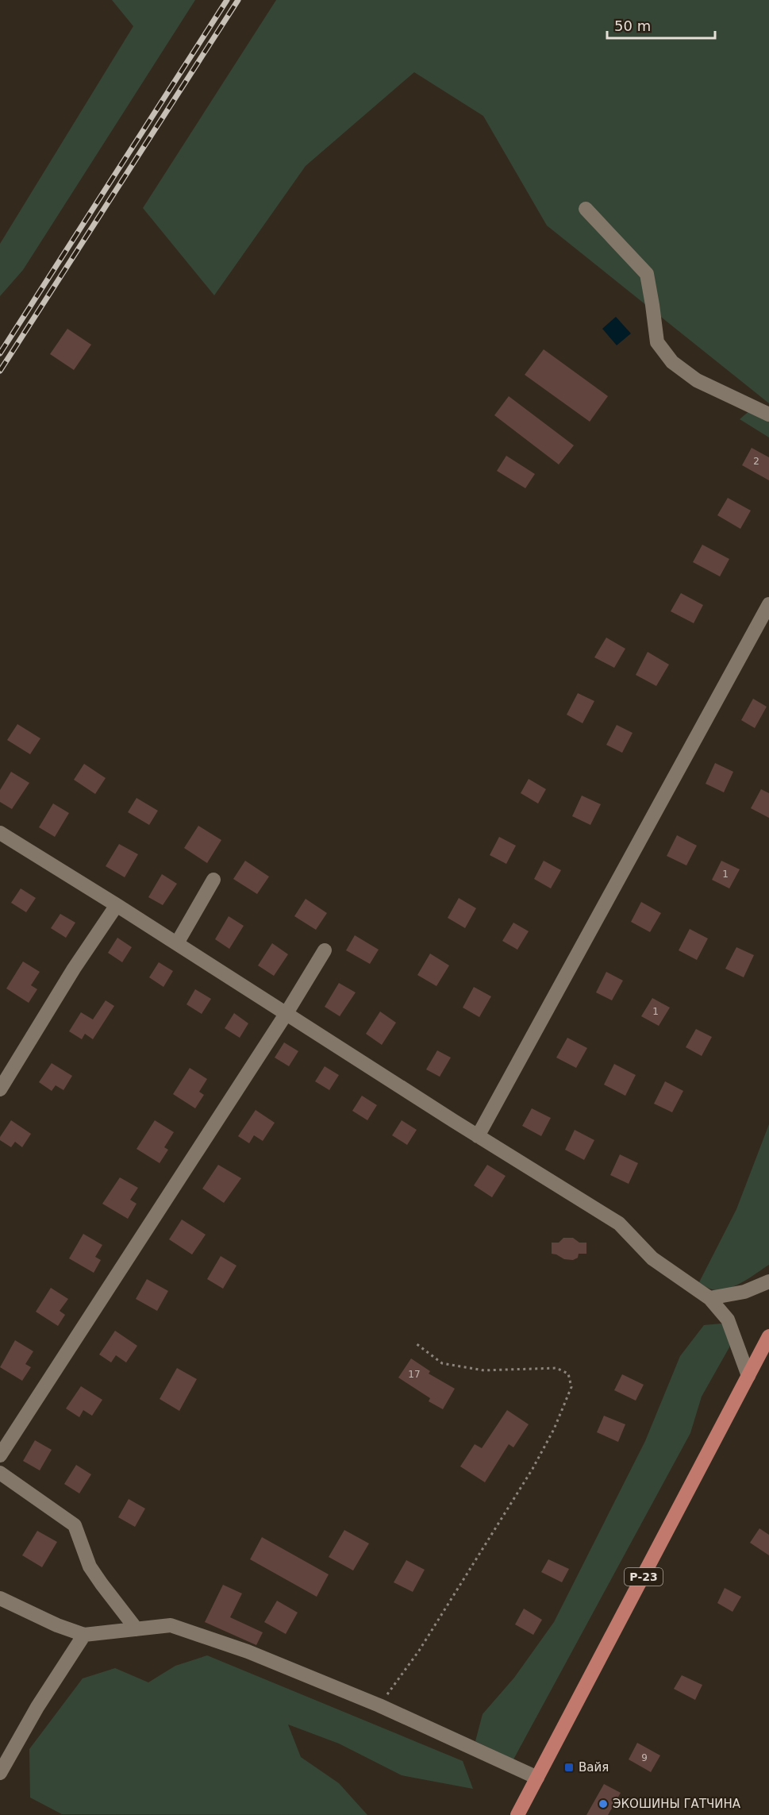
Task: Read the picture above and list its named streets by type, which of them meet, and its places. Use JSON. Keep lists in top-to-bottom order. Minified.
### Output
{"streets":{"main road":["Р-23"]},"places":{"transit":["Вайя"],"other":["ЭКОШИНЫ ГАТЧИНА"]},"house_numbers":["2","1","1","17","9"],"scale_bar":"50 m"}
